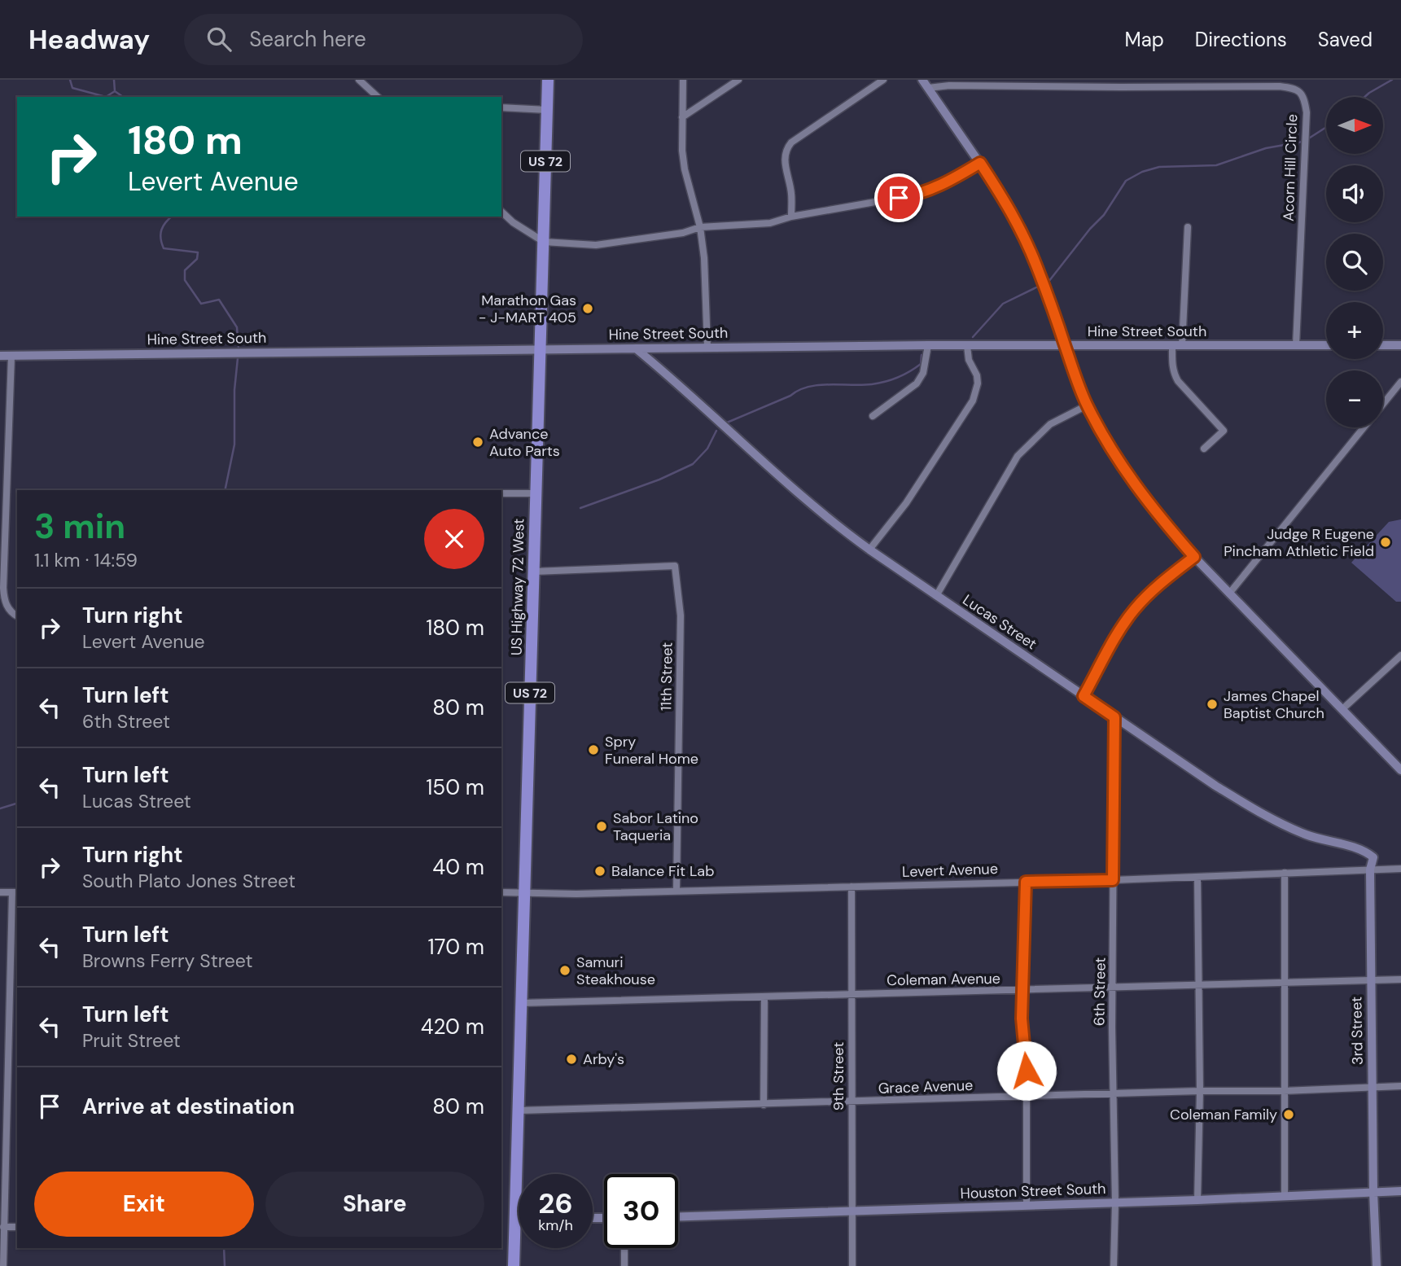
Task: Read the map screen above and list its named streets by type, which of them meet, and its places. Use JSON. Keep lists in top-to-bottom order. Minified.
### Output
{"streets":{"highway":["US 72","US Highway 72 West"],"street":["Acorn Hill Circle","Hine Street South","Lucas Street","11th Street","Levert Avenue","Coleman Avenue","6th Street","3rd Street","9th Street","Grace Avenue","Houston Street South"]},"crossings":[["Acorn Hill Circle","Hine Street South"],["Hine Street South","US Highway 72 West"],["Hine Street South","Lucas Street"],["US Highway 72 West","11th Street"],["US Highway 72 West","Levert Avenue"],["US Highway 72 West","Coleman Avenue"],["US Highway 72 West","Grace Avenue"],["Lucas Street","Levert Avenue"],["Lucas Street","6th Street"],["Lucas Street","3rd Street"],["11th Street","Levert Avenue"],["Levert Avenue","6th Street"],["Levert Avenue","3rd Street"],["Levert Avenue","9th Street"],["Coleman Avenue","6th Street"],["Coleman Avenue","3rd Street"],["Coleman Avenue","9th Street"],["6th Street","Grace Avenue"],["6th Street","Houston Street South"],["3rd Street","Grace Avenue"],["3rd Street","Houston Street South"],["9th Street","Grace Avenue"],["9th Street","Houston Street South"]],"places":["Marathon Gas - J-MART 405","Advance Auto Parts","Judge R Eugene Pincham Athletic Field","James Chapel Baptist Church","Spry Funeral Home","Sabor Latino Taqueria","Balance Fit Lab","Samuri Steakhouse","Arby's","Coleman Family"],"north":"right","page":{"header":"Headway","search":"Search here","nav":["Map","Directions","Saved"],"map_buttons":["+","−"],"turn":["180 m","Levert Avenue"],"heading":["3 min","1.1 km · 14:59"],"list":[{"name":"Turn right","note":"Levert Avenue","value":"180 m"},{"name":"Turn left","note":"6th Street","value":"80 m"},{"name":"Turn left","note":"Lucas Street","value":"150 m"},{"name":"Turn right","note":"South Plato Jones Street","value":"40 m"},{"name":"Turn left","note":"Browns Ferry Street","value":"170 m"},{"name":"Turn left","note":"Pruit Street","value":"420 m"},{"name":"Arrive at destination","value":"80 m"}],"buttons":["Exit","Share"],"speed":"26 km/h","limit":"30"}}
